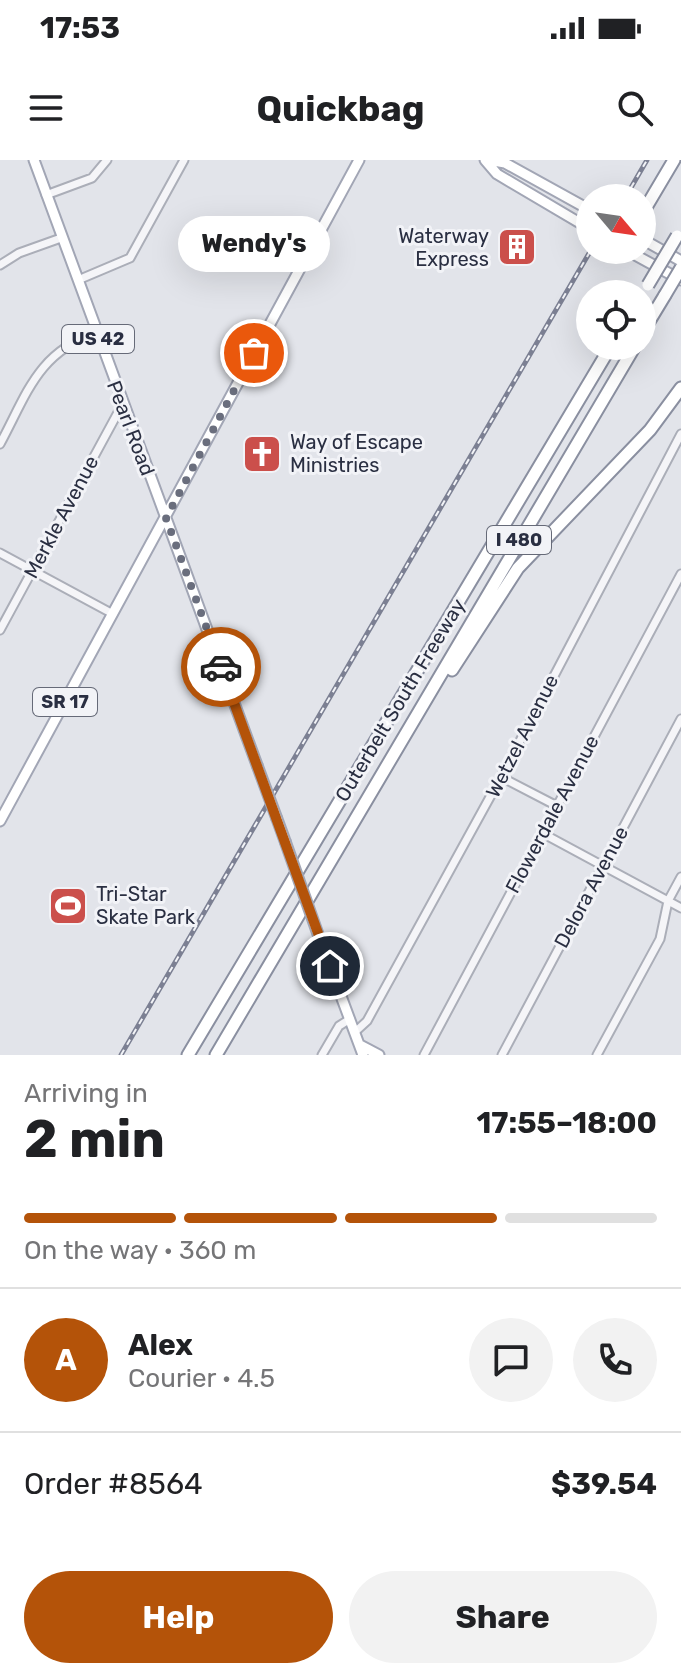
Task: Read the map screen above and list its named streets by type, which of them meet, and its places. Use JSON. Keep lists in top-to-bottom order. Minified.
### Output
{"streets":{"highway":["I 480","Outerbelt South Freeway"],"main road":["US 42","Pearl Road","SR 17"],"street":["Merkle Avenue","Wetzel Avenue","Flowerdale Avenue","Delora Avenue"]},"crossings":[["Pearl Road","Merkle Avenue"],["Pearl Road","SR 17"],["Pearl Road","Wetzel Avenue"]],"places":{"building":["Waterway Express"],"other":["Wendy's"],"church":["Way of Escape Ministries"],"sports":["Tri-Star Skate Park"]},"north":"bottom right","page":{"status":"17:53","header":"Quickbag","bubble":"Wendy's","heading":["2 min","Arriving in","17:55–18:00"],"panel":["Alex","Courier · 4.5","Order #8564","$39.54"],"bar":"On the way · 360 m","round":"A","buttons":["Help","Share"]}}
